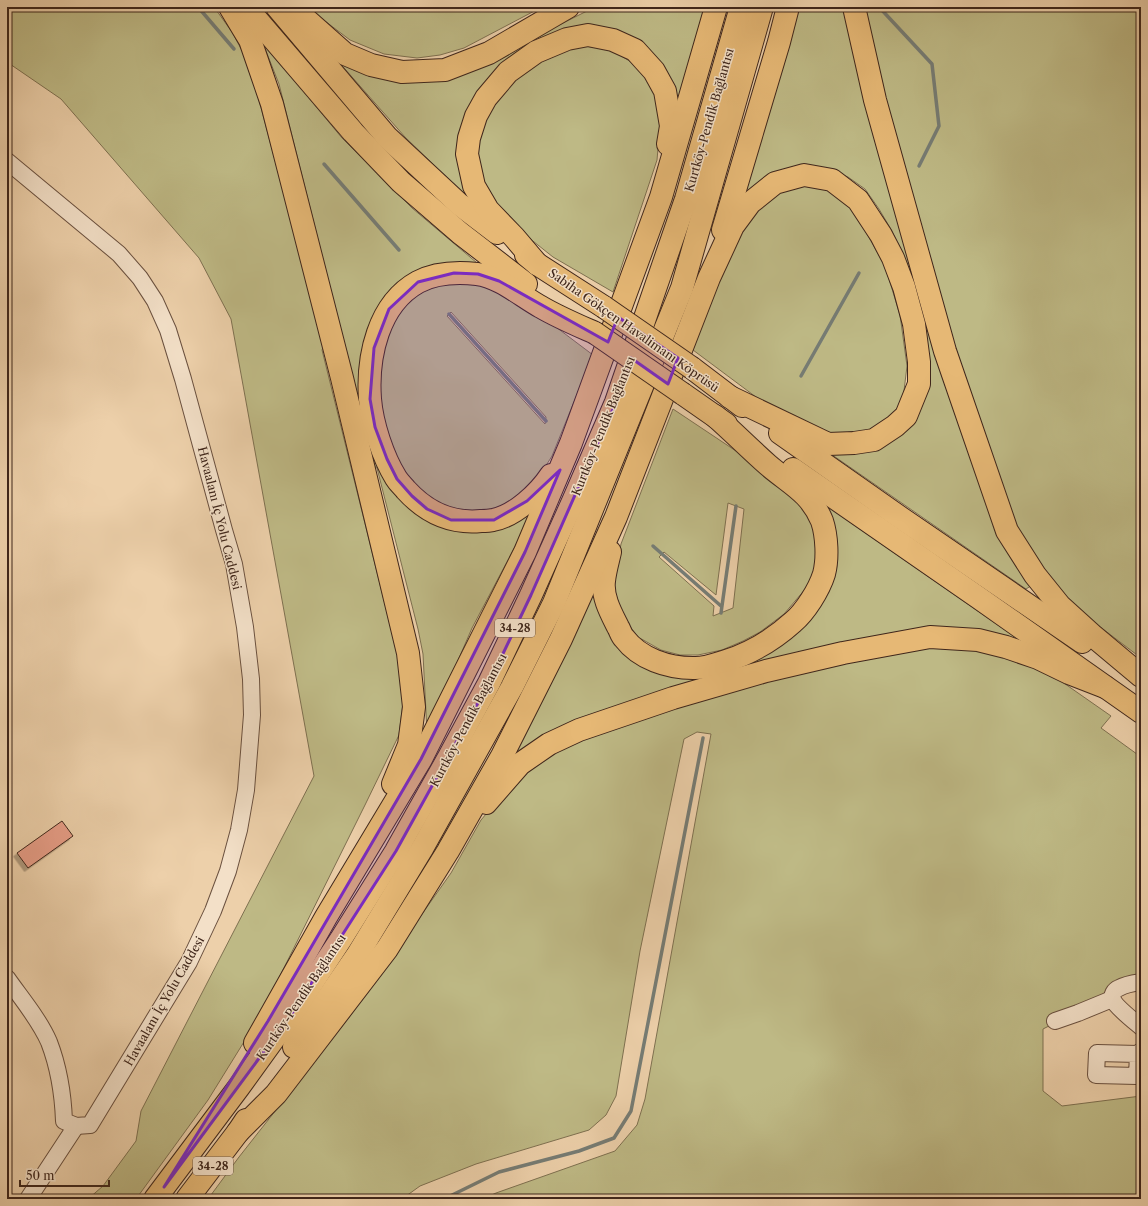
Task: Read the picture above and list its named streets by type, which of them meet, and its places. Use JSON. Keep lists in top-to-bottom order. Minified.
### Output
{"streets":{"highway":["Kurtköy-Pendik Bağlantısı","Sabiha Gökçen Havalimanı Köprüsü","34-28"],"lane":["Havaalanı İç Yolu Caddesi"]},"scale_bar":"50 m"}
